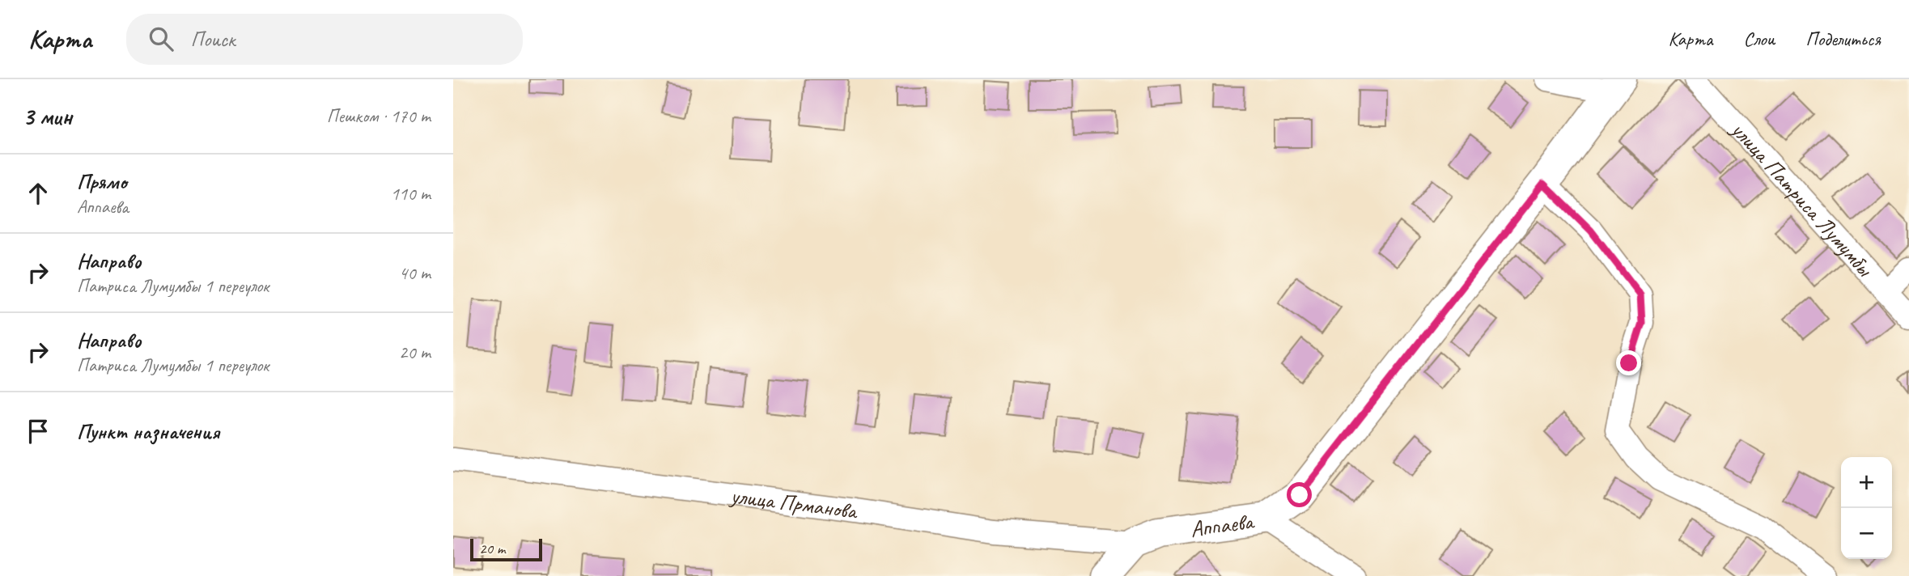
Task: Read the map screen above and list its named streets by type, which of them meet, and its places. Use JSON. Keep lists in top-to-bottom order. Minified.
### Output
{"streets":{"street":["улица Патриса Лумумбы","улица Прманова","Аппаева"]},"crossings":[["улица Прманова","Аппаева"]],"scale_bar":"20 m","page":{"header":"Карта","search":"Поиск","nav":["Карта","Слои","Поделиться"],"heading":["3 мин","Пешком · 170 m"],"list":[["Прямо","Аппаева","110 m"],["Направо","Патриса Лумумбы 1 переулок","40 m"],["Направо","Патриса Лумумбы 1 переулок","20 m"],"Пункт назначения"],"map_buttons":["+","−"],"scale":"20 m"}}
